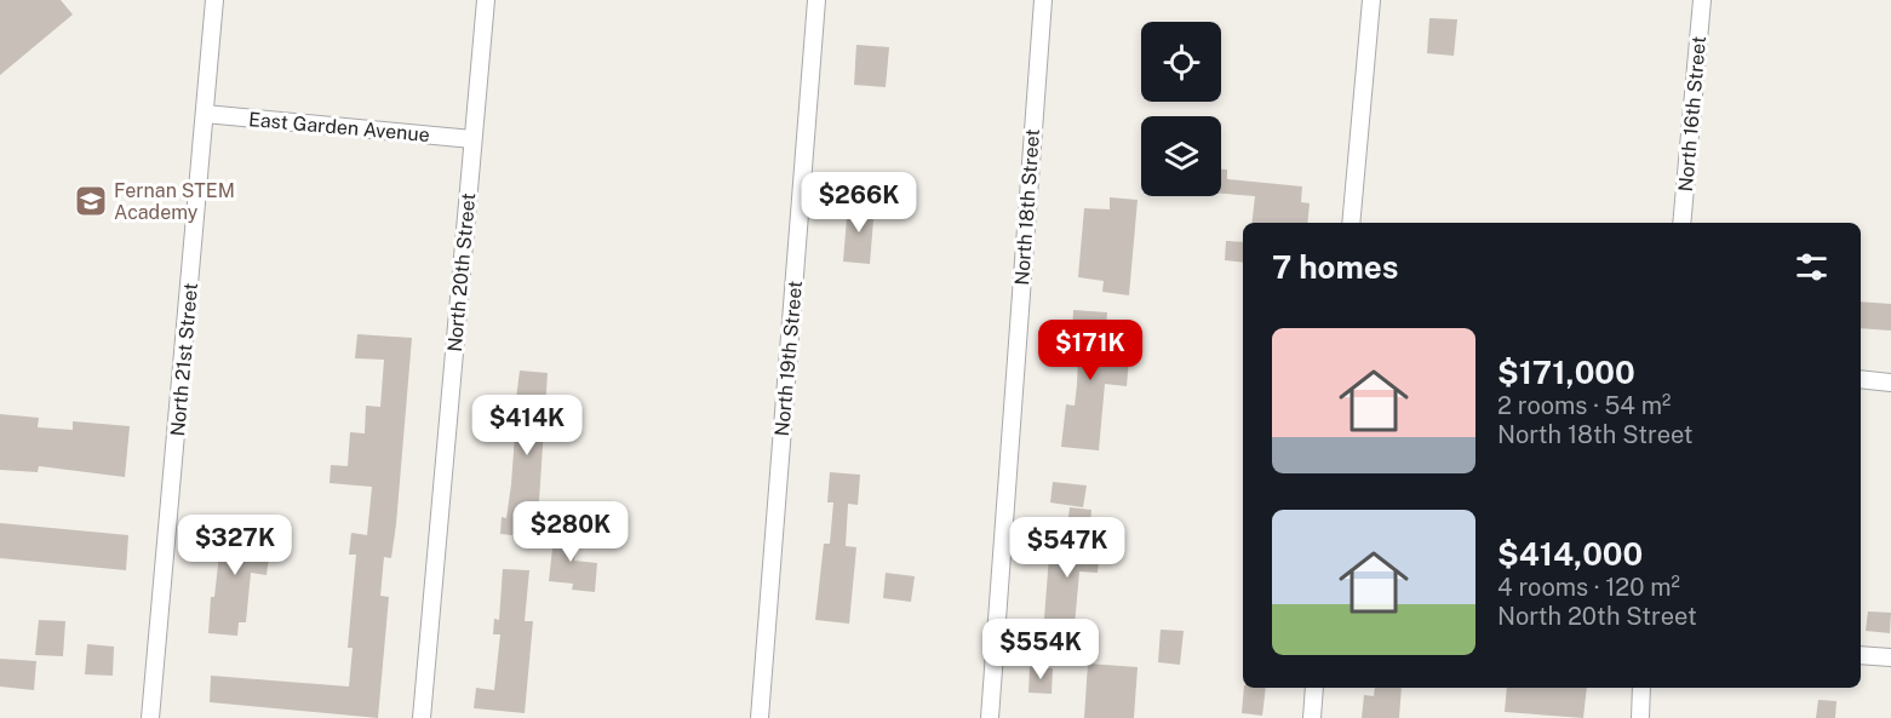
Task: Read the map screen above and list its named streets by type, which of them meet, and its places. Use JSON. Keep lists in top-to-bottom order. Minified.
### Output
{"streets":{"street":["North 16th Street","East Garden Avenue","North 18th Street","North 20th Street","North 19th Street","North 21st Street"]},"crossings":[["East Garden Avenue","North 20th Street"],["East Garden Avenue","North 21st Street"]],"places":{"school or university":["Fernan STEM Academy"]},"page":{"price":["$266K","$171K","$414K","$280K","$327K","$547K","$554K"],"heading":"7 homes","list":[{"name":"$171,000","note":"2 rooms · 54 m² · North 18th Street"},{"name":"$414,000","note":"4 rooms · 120 m² · North 20th Street"}]}}
